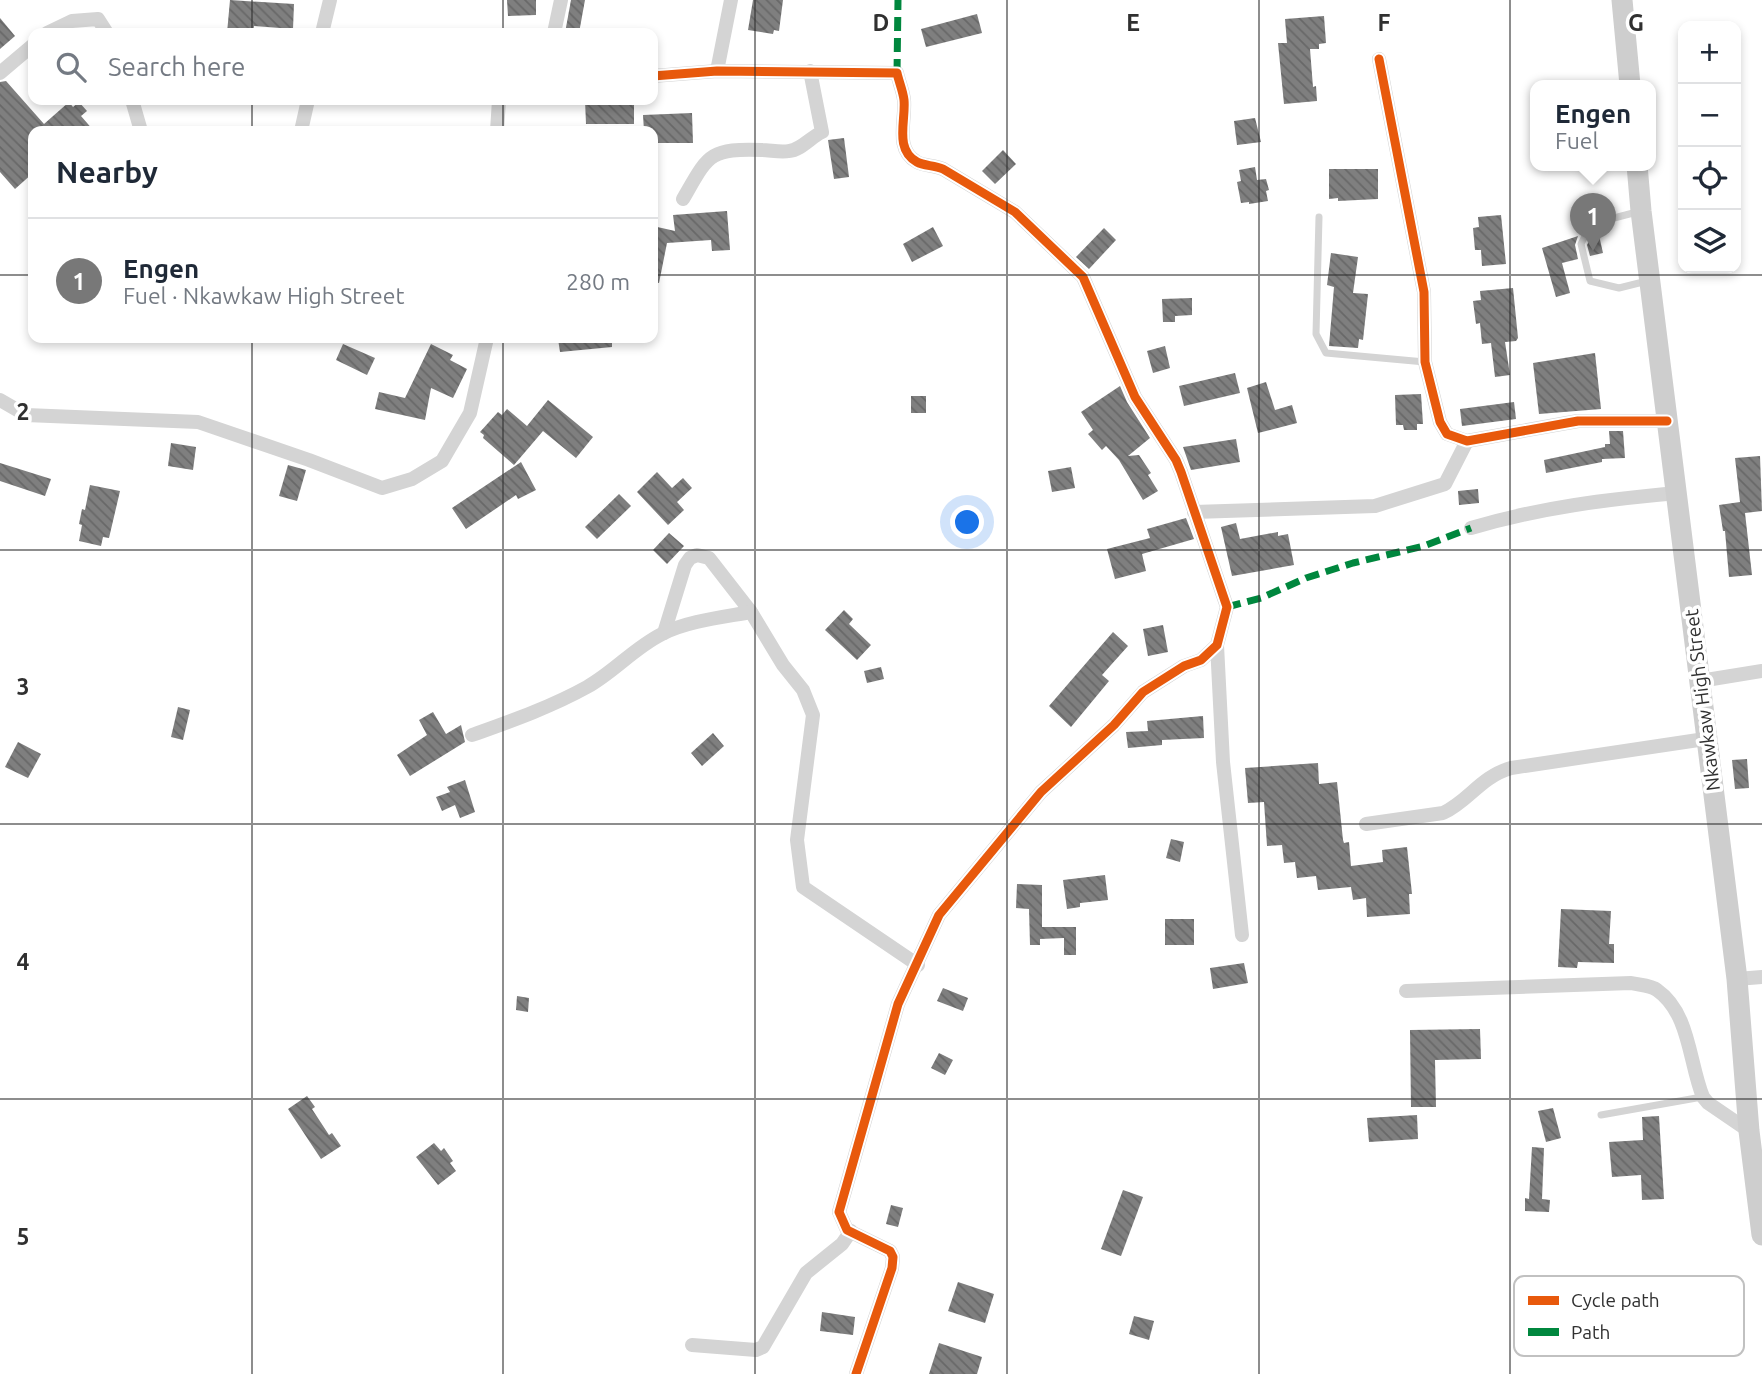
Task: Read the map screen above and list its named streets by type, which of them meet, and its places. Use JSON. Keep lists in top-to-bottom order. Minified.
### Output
{"streets":{"main road":["Nkawkaw High Street"]},"legend":["Cycle path","Path"],"page":{"map_buttons":["+","−"],"search":"Search here","popup":["Engen","Fuel"],"heading":"Nearby","pins":"1","list":[{"mark":"1","name":"Engen","note":"Fuel · Nkawkaw High Street","value":"280 m"}]},"grid":{"columns":["D","E","F","G"],"rows":["2","3","4","5"]}}
